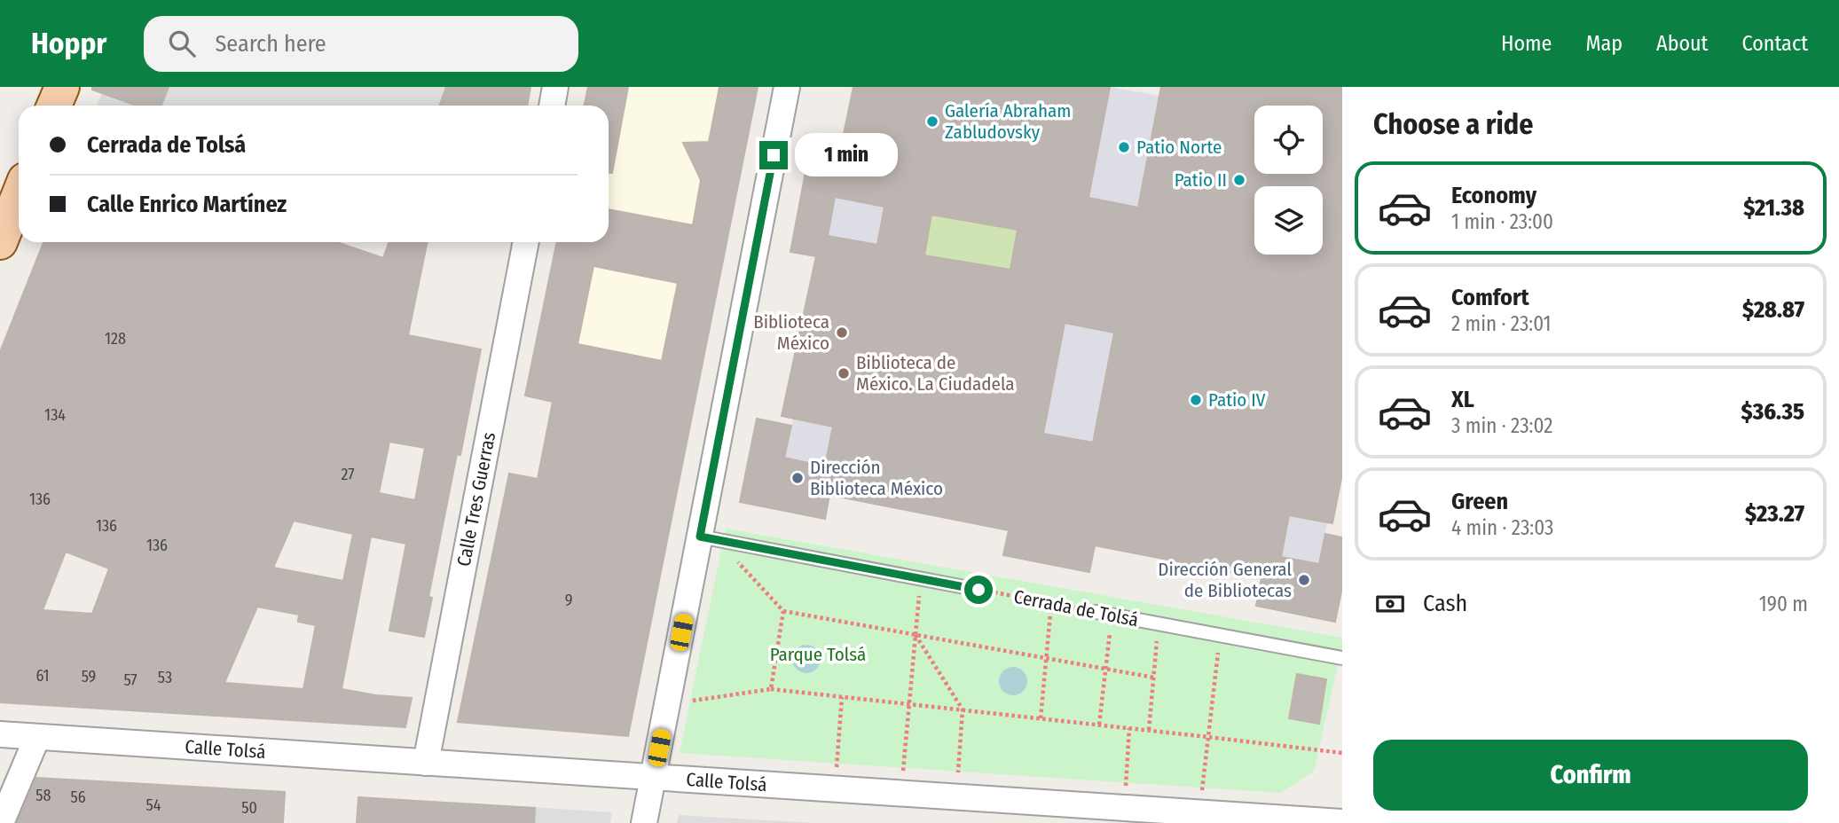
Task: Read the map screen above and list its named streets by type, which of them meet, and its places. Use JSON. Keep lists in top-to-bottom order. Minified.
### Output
{"streets":{"street":["Calle Tres Guerras","Calle Tolsá"],"lane":["Cerrada de Tolsá"]},"crossings":[["Calle Tres Guerras","Calle Tolsá"]],"parks":["Parque Tolsá"],"places":["Galería Abraham Zabludovsky","Patio Norte","Patio II","Biblioteca México","Biblioteca de México. La Ciudadela","Patio IV","Dirección Biblioteca México","Dirección General de Bibliotecas"],"house_numbers":["128","134","27","136","136","136","9","61","59","53","57","58","56","54","50"],"page":{"header":"Hoppr","search":"Search here","nav":["Home","Map","About","Contact"],"heading":"Choose a ride","banner":["Cerrada de Tolsá","Calle Enrico Martínez"],"bubble":"1 min","list":[{"name":"Economy","note":"1 min · 23:00","value":"$21.38"},{"name":"Comfort","note":"2 min · 23:01","value":"$28.87"},{"name":"XL","note":"3 min · 23:02","value":"$36.35"},{"name":"Green","note":"4 min · 23:03","value":"$23.27"}],"pay":["Cash","190 m"],"buttons":"Confirm"}}
